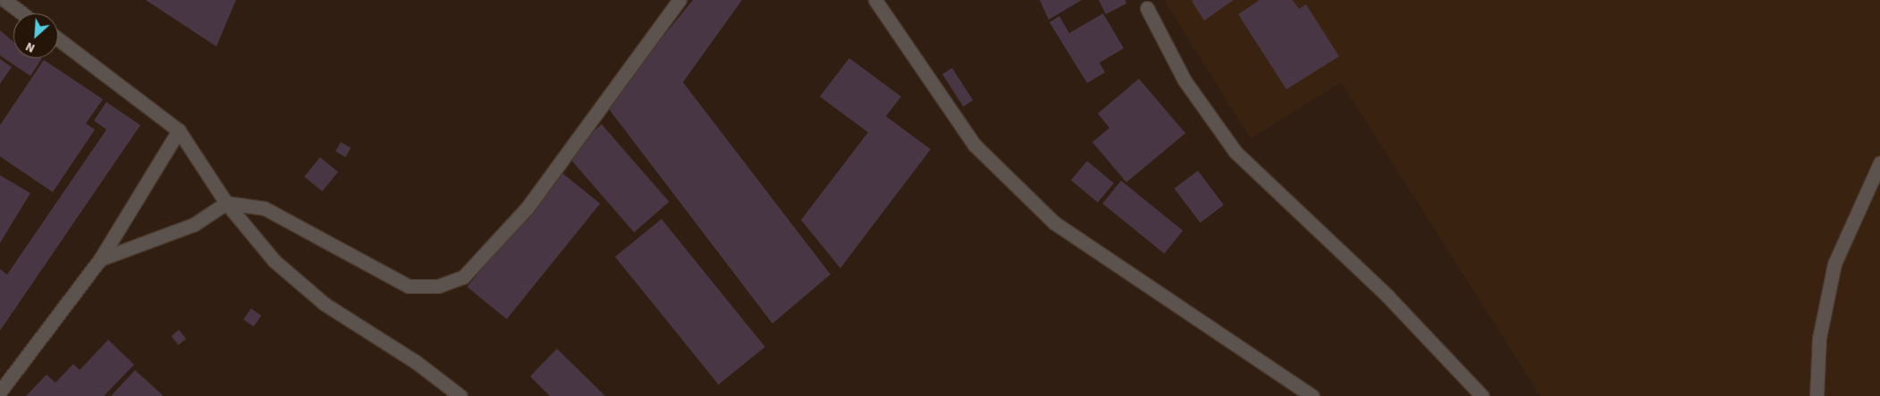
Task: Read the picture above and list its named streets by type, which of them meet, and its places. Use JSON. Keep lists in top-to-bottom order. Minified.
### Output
{"north":"bottom left"}
